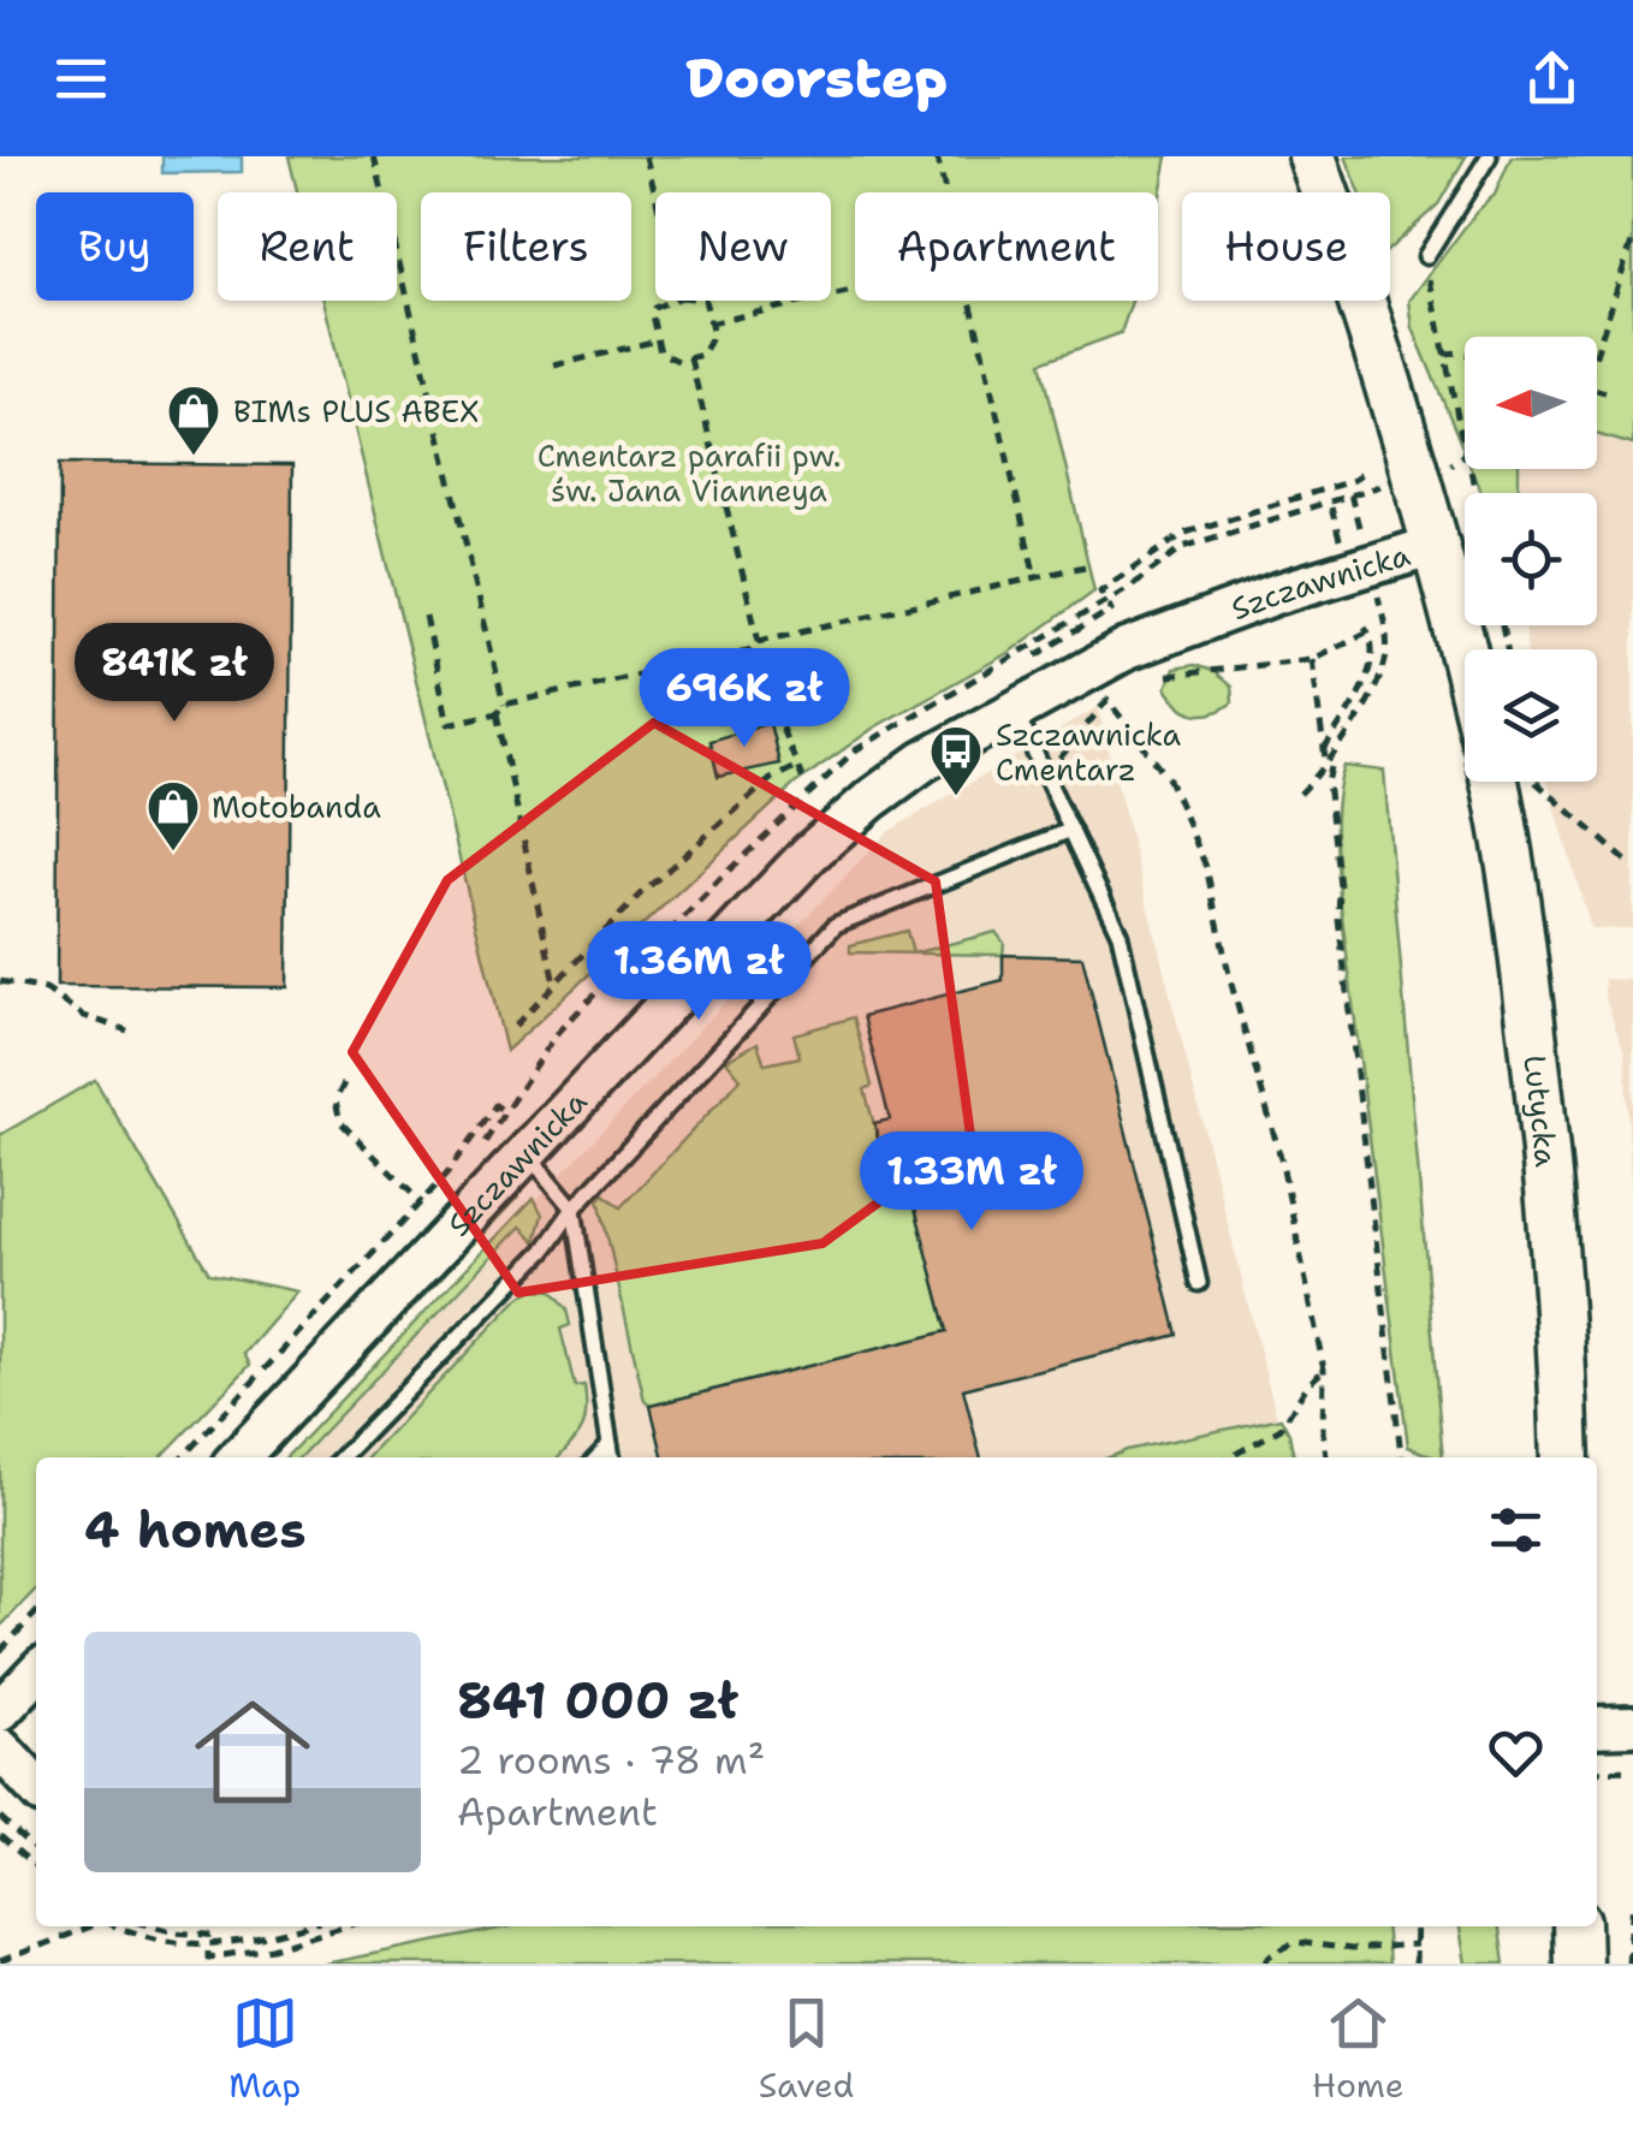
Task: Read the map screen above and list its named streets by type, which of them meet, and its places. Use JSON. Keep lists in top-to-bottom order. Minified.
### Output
{"streets":{"main road":["Lutycka"],"street":["Szczawnicka"]},"parks":["Cmentarz parafii pw. św. Jana Vianneya"],"places":{"shop":["BIMs PLUS ABEX","Motobanda"],"bus stop":["Szczawnicka Cmentarz"]},"north":"left","page":{"header":"Doorstep","chip":["Buy","Rent","Filters","New","Apartment","House"],"price":["841K zł","696K zł","1.36M zł","1.33M zł"],"heading":"4 homes","list":[{"name":"841 000 zł","note":"2 rooms · 78 m² · Apartment"}],"tabs":["Map","Saved","Home"]}}
